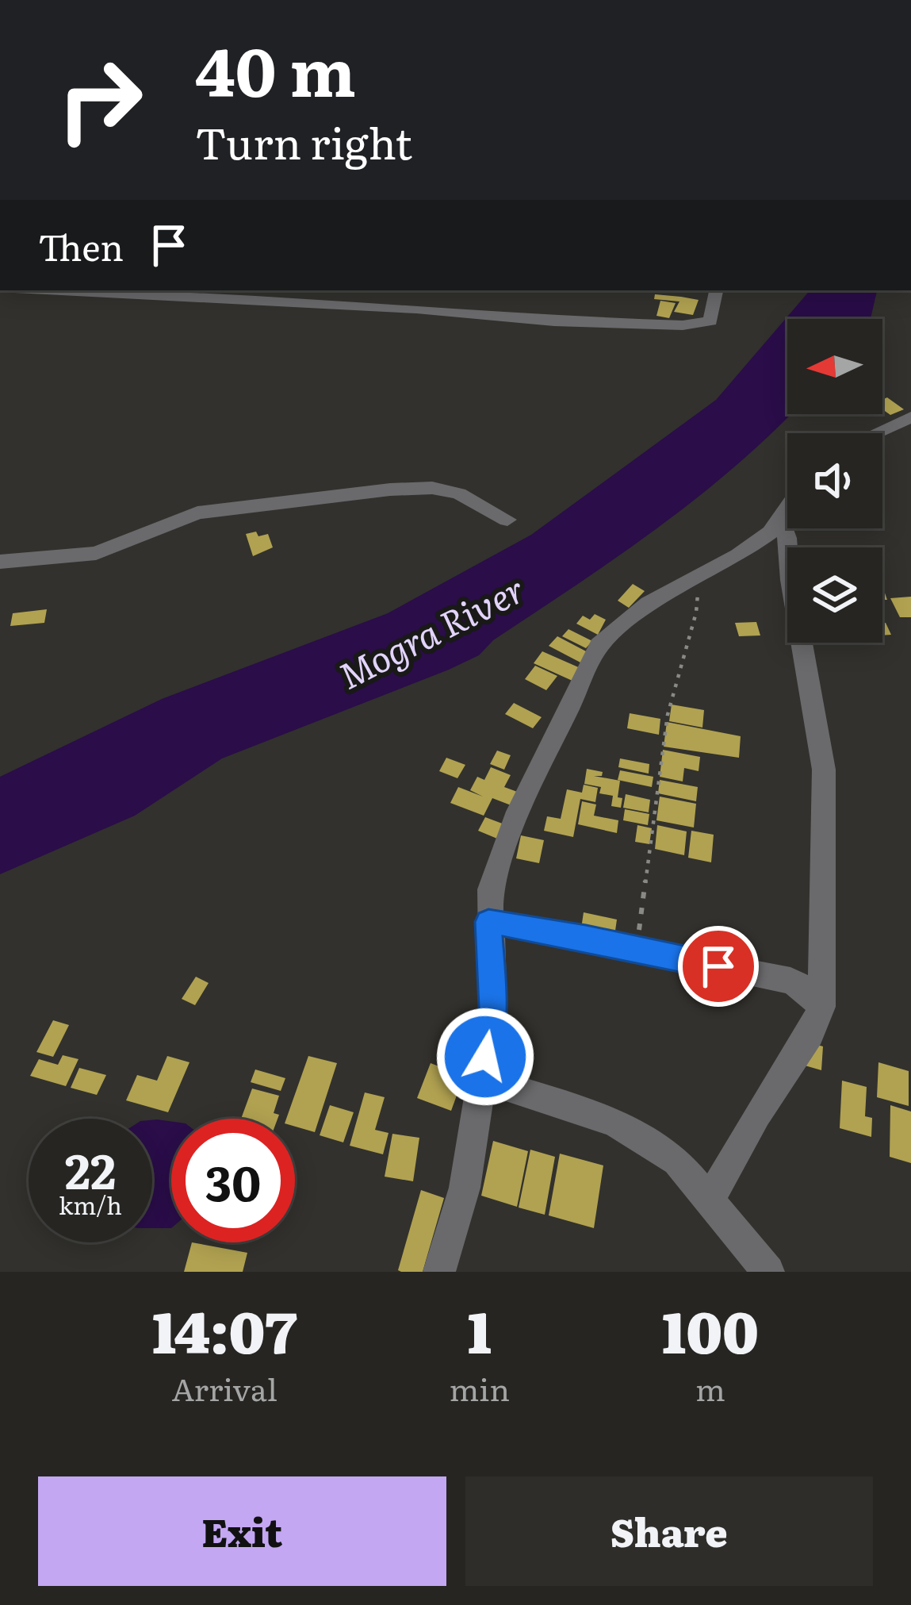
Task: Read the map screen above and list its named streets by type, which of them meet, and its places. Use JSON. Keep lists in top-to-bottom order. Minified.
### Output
{"water":["Mogra River"],"north":"left","page":{"turn":["40 m","Turn right"],"then":"Then","speed":"22 km/h","limit":"30","eta":["14:07","Arrival","1","min","100","m"],"buttons":["Exit","Share"]}}
